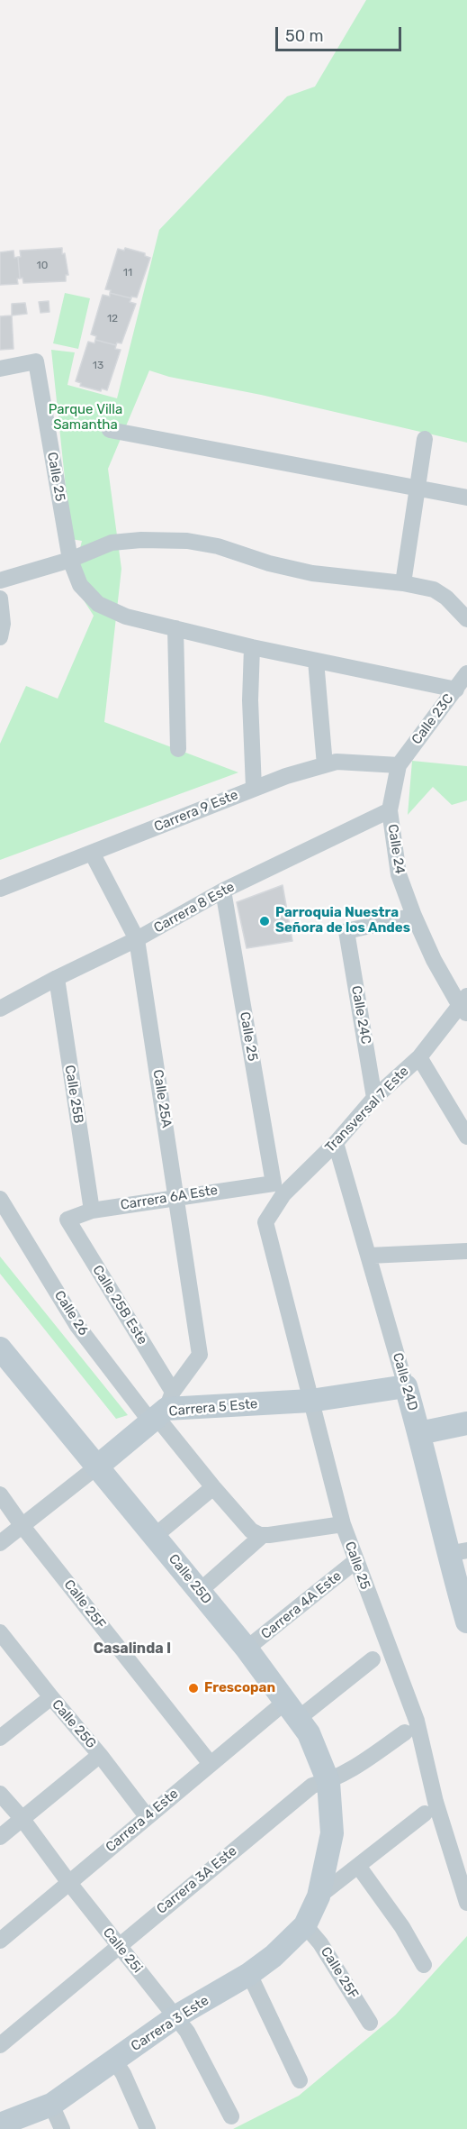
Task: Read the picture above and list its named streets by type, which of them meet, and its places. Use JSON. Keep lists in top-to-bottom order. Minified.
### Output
{"streets":{"main road":["Calle 24D","Carrera 5 Este","Calle 25D","Carrera 3 Este"],"street":["Calle 25","Calle 23C","Carrera 9 Este","Calle 24","Carrera 8 Este","Calle 24C","Calle 25B","Calle 25A","Transversal 7 Este","Carrera 6A Este","Calle 25B Este","Calle 26","Calle 25F","Carrera 4A Este","Calle 25G","Carrera 4 Este","Carrera 3A Este","Calle 25i"]},"crossings":[["Calle 25","Calle 23C"],["Calle 25","Carrera 8 Este"],["Calle 25","Transversal 7 Este"],["Calle 25","Carrera 6A Este"],["Calle 25","Carrera 5 Este"],["Calle 25","Carrera 4A Este"],["Calle 23C","Carrera 9 Este"],["Calle 23C","Calle 24"],["Carrera 9 Este","Calle 24"],["Carrera 9 Este","Calle 25A"],["Calle 24","Carrera 8 Este"],["Calle 24","Calle 24C"],["Calle 24","Transversal 7 Este"],["Carrera 8 Este","Calle 25B"],["Carrera 8 Este","Calle 25A"],["Calle 24C","Transversal 7 Este"],["Calle 25B","Carrera 6A Este"],["Calle 25A","Carrera 6A Este"],["Calle 25A","Calle 25B Este"],["Calle 25A","Calle 26"],["Calle 25A","Carrera 5 Este"],["Transversal 7 Este","Carrera 6A Este"],["Transversal 7 Este","Calle 24D"],["Carrera 6A Este","Calle 25B Este"],["Calle 25B Este","Calle 26"],["Calle 25B Este","Carrera 5 Este"],["Calle 26","Carrera 5 Este"],["Calle 24D","Carrera 5 Este"],["Carrera 5 Este","Calle 25D"],["Carrera 5 Este","Calle 25F"],["Calle 25D","Carrera 4A Este"],["Calle 25D","Carrera 4 Este"],["Calle 25D","Carrera 3A Este"],["Calle 25D","Carrera 3 Este"],["Calle 25F","Carrera 4 Este"],["Calle 25F","Carrera 3 Este"],["Calle 25G","Carrera 4 Este"],["Carrera 4 Este","Calle 25i"],["Carrera 3A Este","Calle 25i"],["Calle 25i","Carrera 3 Este"]],"districts":["Casalinda I"],"parks":["Parque Villa Samantha"],"places":["Parroquia Nuestra Señora de los Andes","Frescopan"],"house_numbers":["10","11","12","13"],"scale_bar":"50 m"}
